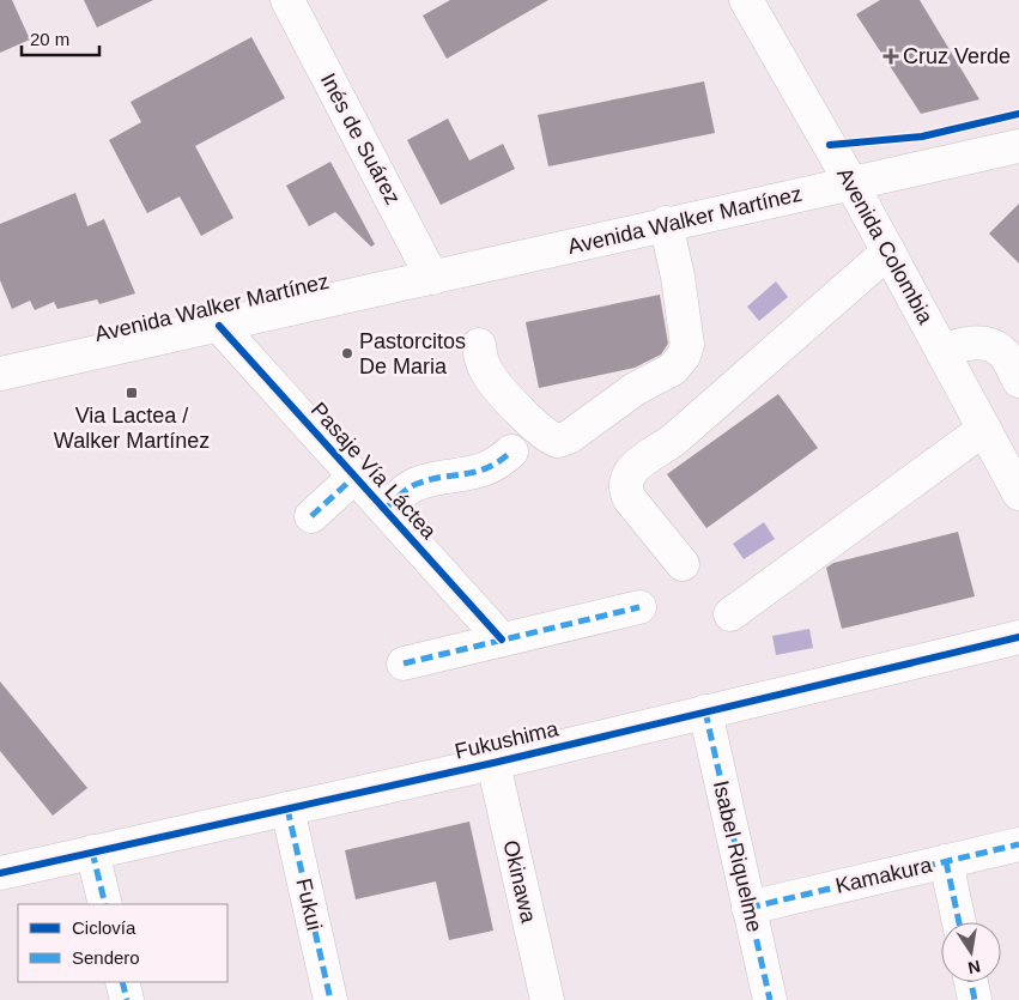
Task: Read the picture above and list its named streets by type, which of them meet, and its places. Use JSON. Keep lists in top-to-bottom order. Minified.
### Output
{"streets":{"street":["Inés de Suárez","Avenida Walker Martínez","Avenida Colombia","Pasaje Vía Láctea","Fukushima","Isabel Riquelme","Kamakura","Okinawa","Fukui"]},"crossings":[["Inés de Suárez","Avenida Walker Martínez"],["Avenida Walker Martínez","Avenida Colombia"],["Avenida Walker Martínez","Pasaje Vía Láctea"],["Fukushima","Isabel Riquelme"],["Fukushima","Okinawa"],["Fukushima","Fukui"],["Isabel Riquelme","Kamakura"]],"places":{"health":["Cruz Verde"],"other":["Pastorcitos De Maria"],"transit":["Via Lactea / Walker Martínez"]},"legend":["Ciclovía","Sendero"],"scale_bar":"20 m","north":"bottom"}
